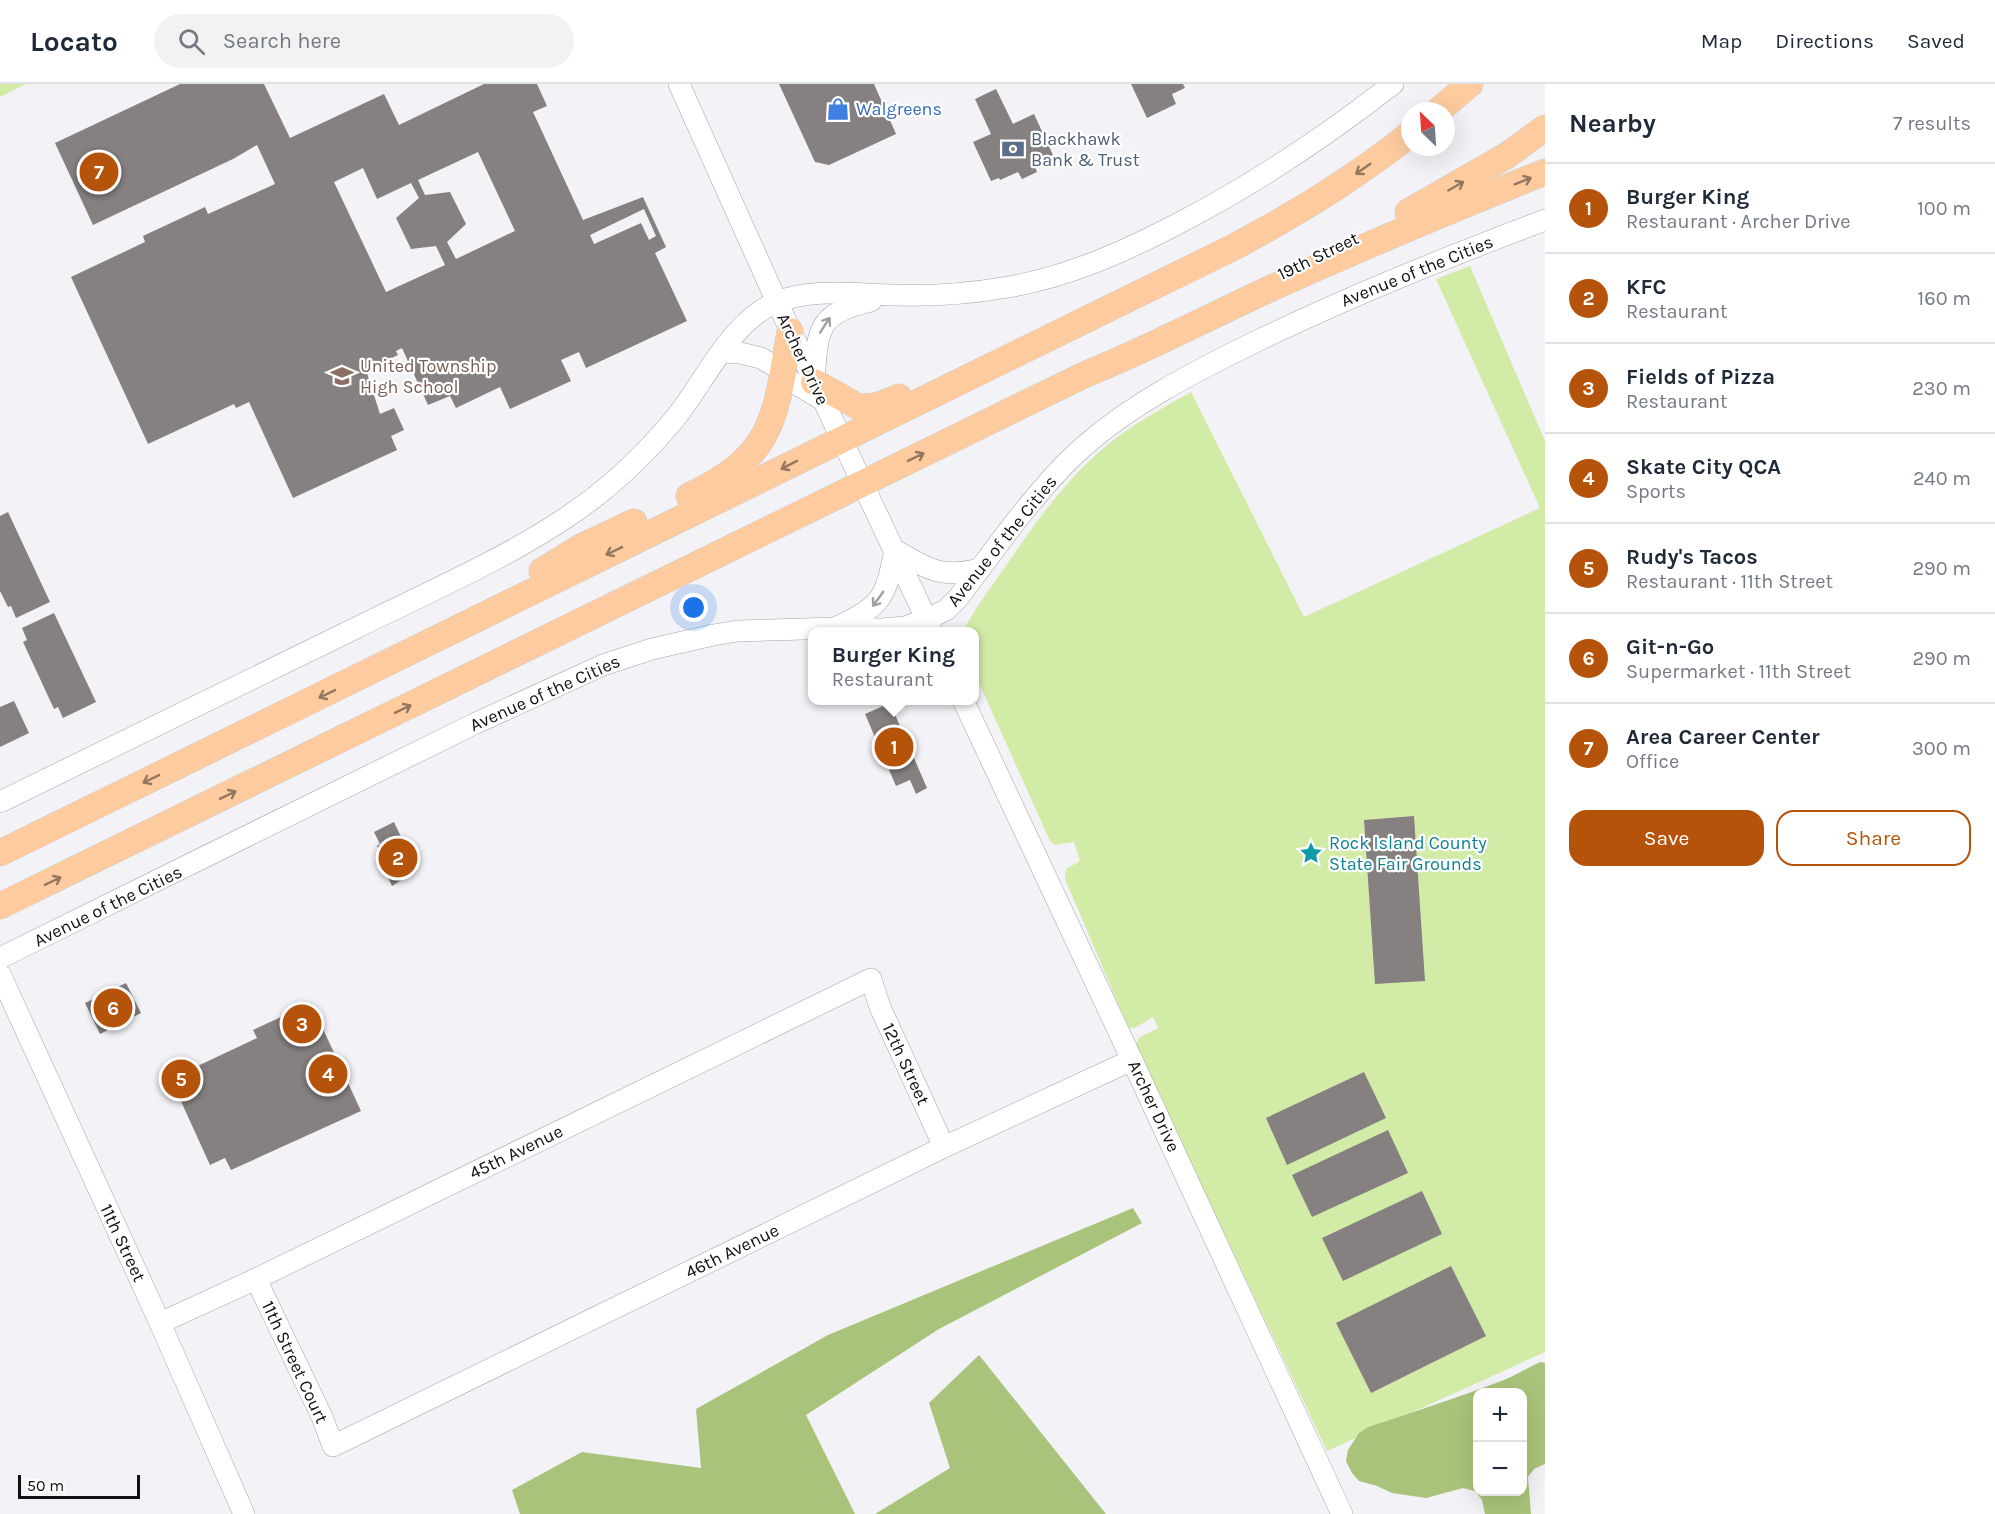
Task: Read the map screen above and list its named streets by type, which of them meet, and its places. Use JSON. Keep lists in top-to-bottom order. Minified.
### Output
{"streets":{"main road":["19th Street"],"street":["Avenue of the Cities","Archer Drive","12th Street","45th Avenue","11th Street","46th Avenue","11th Street Court"]},"crossings":[["Avenue of the Cities","Archer Drive"],["Archer Drive","46th Avenue"],["12th Street","45th Avenue"],["12th Street","46th Avenue"],["45th Avenue","11th Street"],["45th Avenue","11th Street Court"],["46th Avenue","11th Street Court"]],"places":{"shop":["Walgreens"],"bank":["Blackhawk Bank & Trust"],"school or university":["United Township High School"],"place":["Rock Island County State Fair Grounds"]},"scale_bar":"50 m","north":"top left","page":{"header":"Locato","search":"Search here","nav":["Map","Directions","Saved"],"heading":["Nearby","7 results"],"pins":["7","1","2","6","3","4","5"],"list":[{"mark":"1","name":"Burger King","note":"Restaurant · Archer Drive","value":"100 m"},{"mark":"2","name":"KFC","note":"Restaurant","value":"160 m"},{"mark":"3","name":"Fields of Pizza","note":"Restaurant","value":"230 m"},{"mark":"4","name":"Skate City QCA","note":"Sports","value":"240 m"},{"mark":"5","name":"Rudy's Tacos","note":"Restaurant · 11th Street","value":"290 m"},{"mark":"6","name":"Git-n-Go","note":"Supermarket · 11th Street","value":"290 m"},{"mark":"7","name":"Area Career Center","note":"Office","value":"300 m"}],"popup":["Burger King","Restaurant"],"buttons":["Save","Share"],"map_buttons":["+","−"],"scale":"50 m"}}
